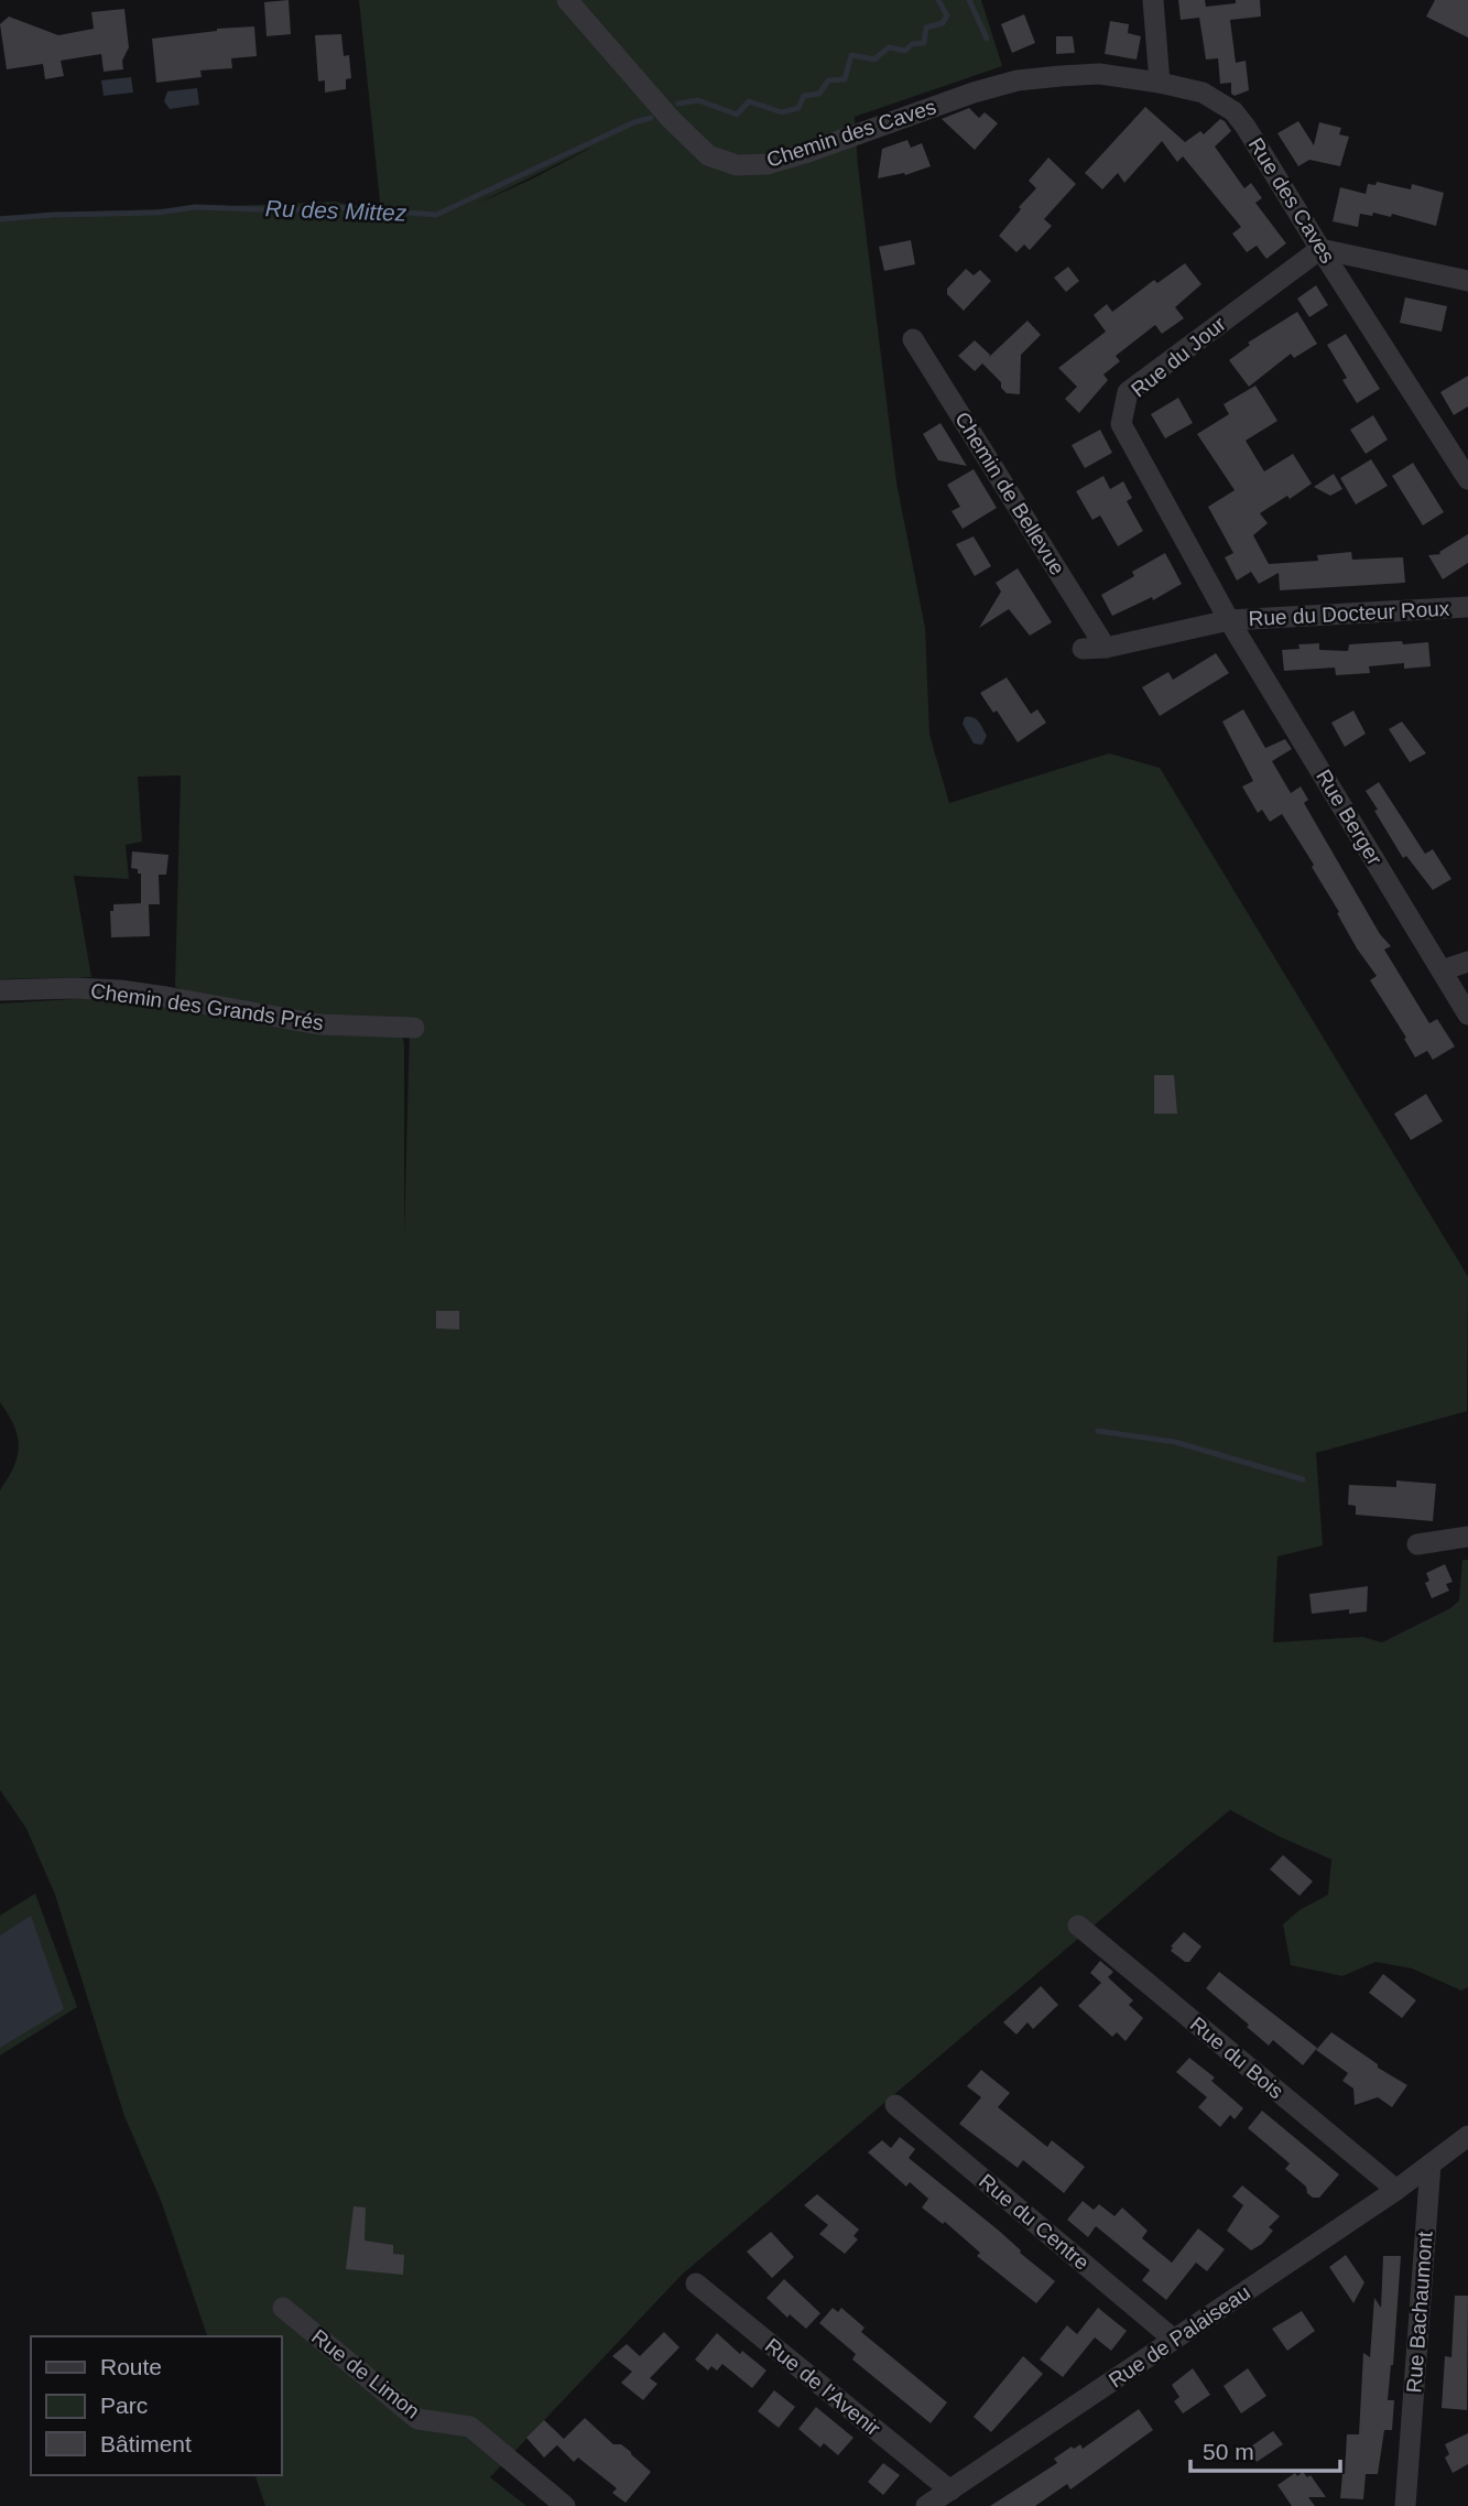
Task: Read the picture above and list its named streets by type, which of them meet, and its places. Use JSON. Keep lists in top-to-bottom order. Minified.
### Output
{"streets":{"street":["Chemin des Caves","Rue des Caves","Rue du Jour","Chemin de Bellevue","Rue du Docteur Roux","Rue Berger","Chemin des Grands Prés","Rue du Bois","Rue du Centre","Rue Bachaumont","Rue de Palaiseau","Rue de Limon","Rue de l'Avenir"]},"crossings":[["Chemin des Caves","Rue des Caves"],["Rue des Caves","Rue du Jour"],["Rue du Jour","Rue du Docteur Roux"],["Rue du Jour","Rue Berger"],["Chemin de Bellevue","Rue du Docteur Roux"],["Rue du Docteur Roux","Rue Berger"],["Rue du Bois","Rue de Palaiseau"],["Rue du Centre","Rue de Palaiseau"],["Rue Bachaumont","Rue de Palaiseau"],["Rue de Palaiseau","Rue de l'Avenir"]],"water":["Ru des Mittez"],"legend":["Route","Parc","Bâtiment"],"scale_bar":"50 m"}
